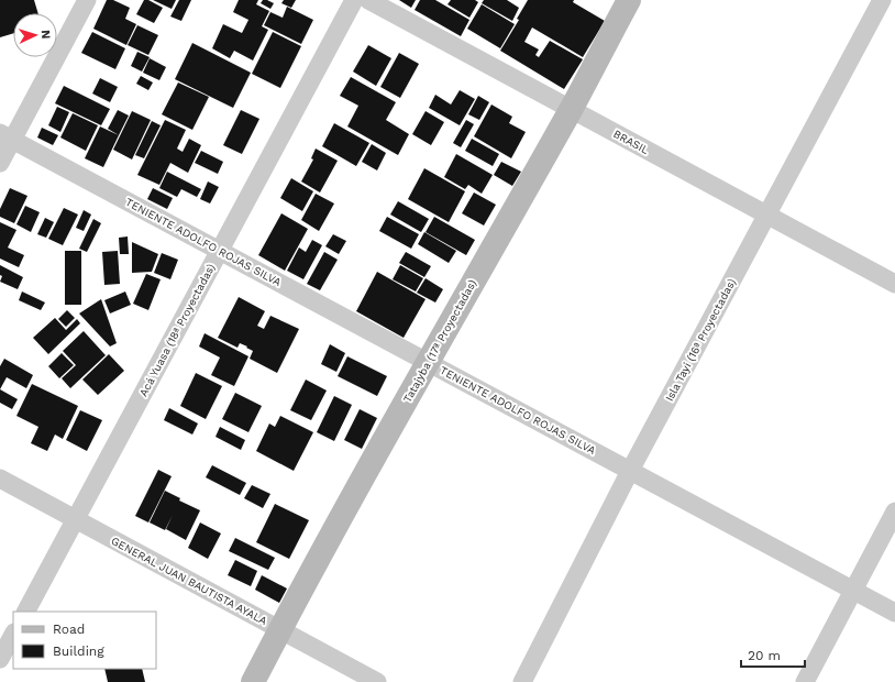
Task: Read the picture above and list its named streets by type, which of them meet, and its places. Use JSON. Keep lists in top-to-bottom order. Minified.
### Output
{"streets":{"street":["BRASIL","TENIENTE ADOLFO ROJAS SILVA","Acá Yuasa (18ª Proyectadas)","Isla Tayi (16ª Proyectadas)","Tatajyba (17ª Proyectadas)","GENERAL JUAN BAUTISTA AYALA"]},"crossings":[["BRASIL","Isla Tayi (16ª Proyectadas)"],["BRASIL","Tatajyba (17ª Proyectadas)"],["TENIENTE ADOLFO ROJAS SILVA","Acá Yuasa (18ª Proyectadas)"],["TENIENTE ADOLFO ROJAS SILVA","Isla Tayi (16ª Proyectadas)"],["TENIENTE ADOLFO ROJAS SILVA","Tatajyba (17ª Proyectadas)"],["Acá Yuasa (18ª Proyectadas)","GENERAL JUAN BAUTISTA AYALA"],["Tatajyba (17ª Proyectadas)","GENERAL JUAN BAUTISTA AYALA"]],"legend":["Road","Building"],"scale_bar":"20 m","north":"right"}
